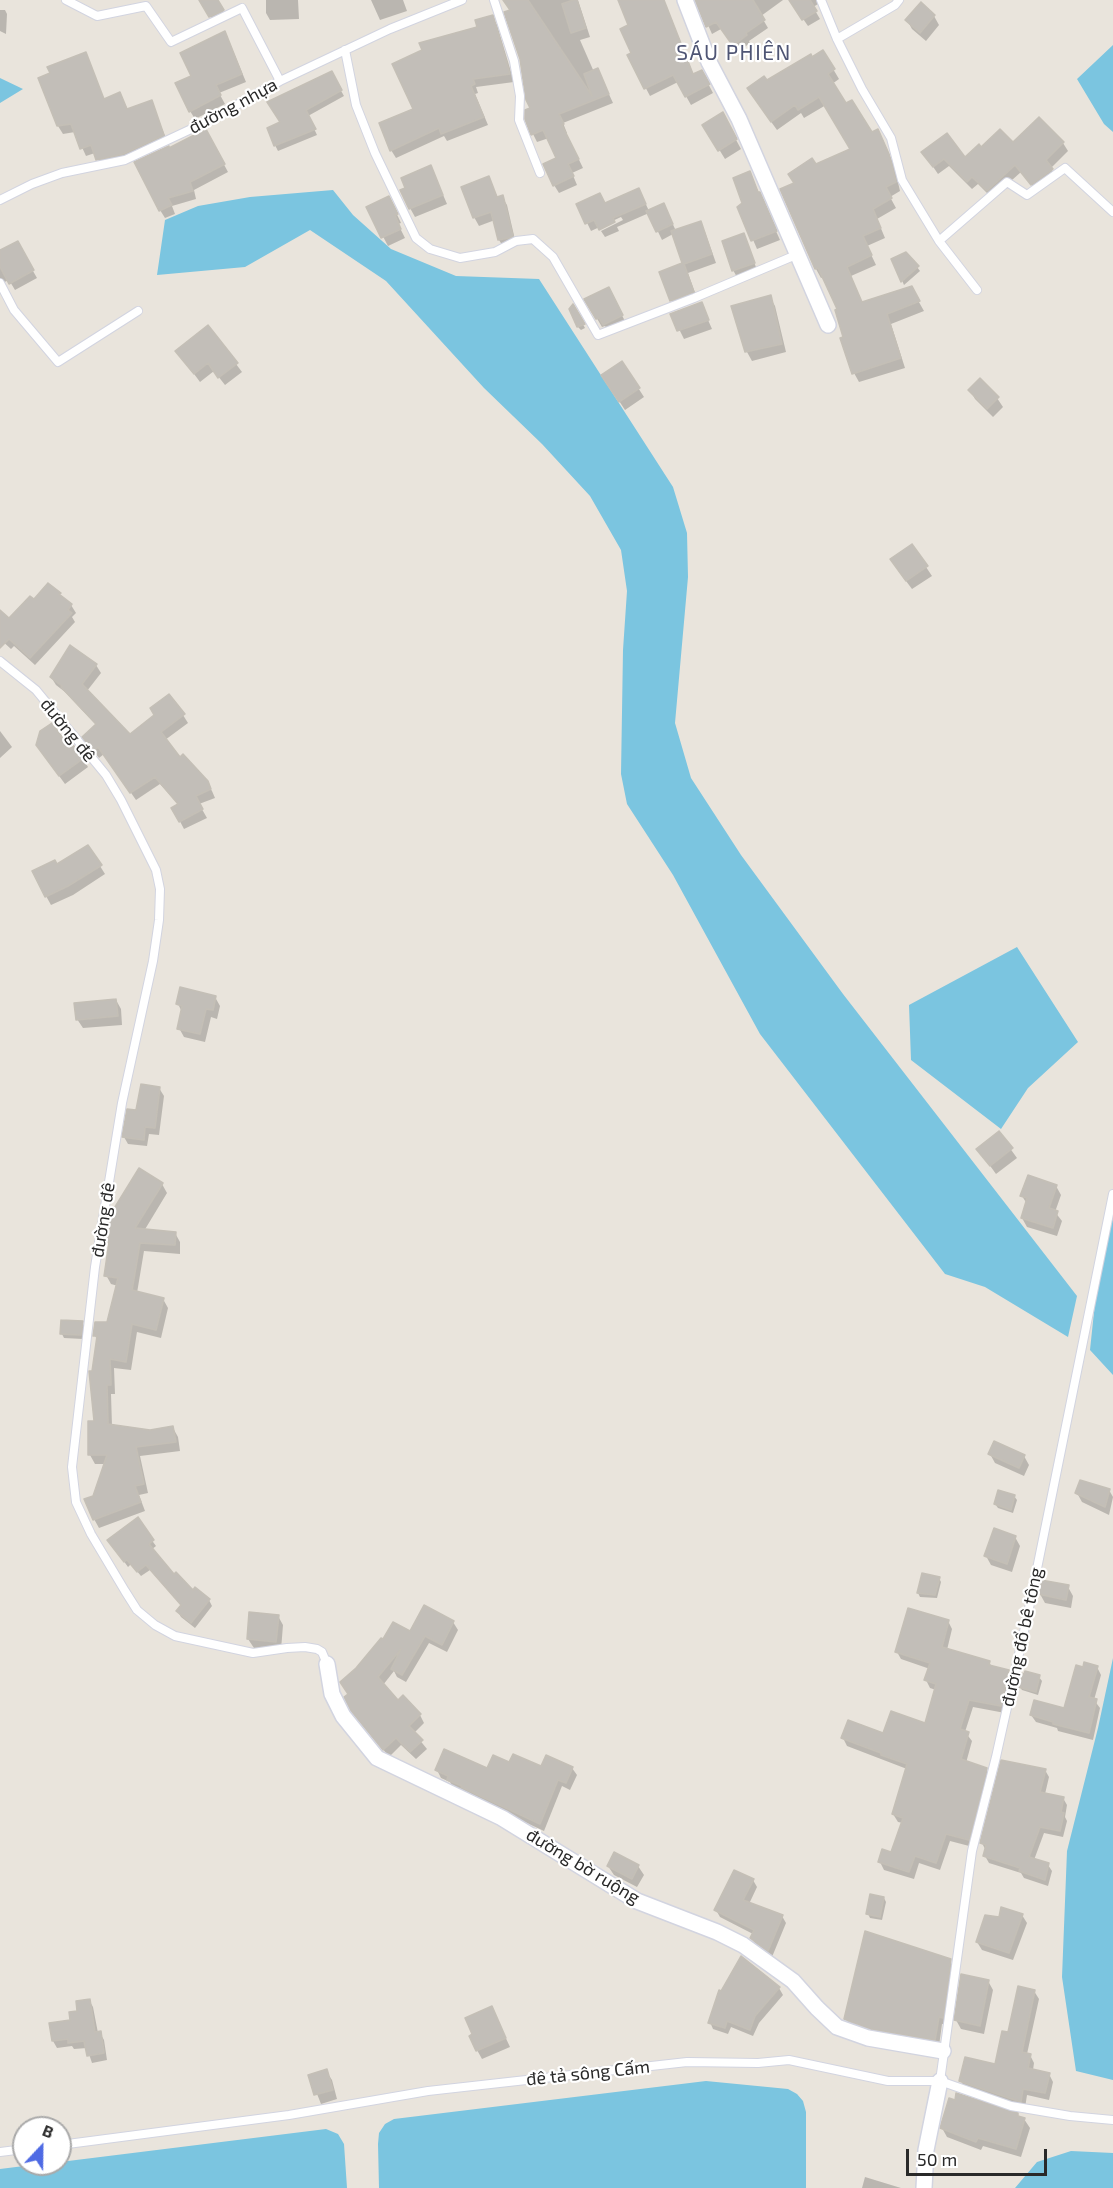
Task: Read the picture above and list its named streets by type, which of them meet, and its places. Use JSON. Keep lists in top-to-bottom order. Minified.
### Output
{"streets":{"street":["đường bờ ruộng"],"lane":["đường nhựa","đường đê","đường đổ bê tông","đê tả sông Cấm"]},"crossings":[["đường đê","đường bờ ruộng"],["đường đổ bê tông","đường bờ ruộng"],["đường đổ bê tông","đê tả sông Cấm"]],"districts":["SÁU PHIÊN"],"scale_bar":"50 m","north":"top"}
